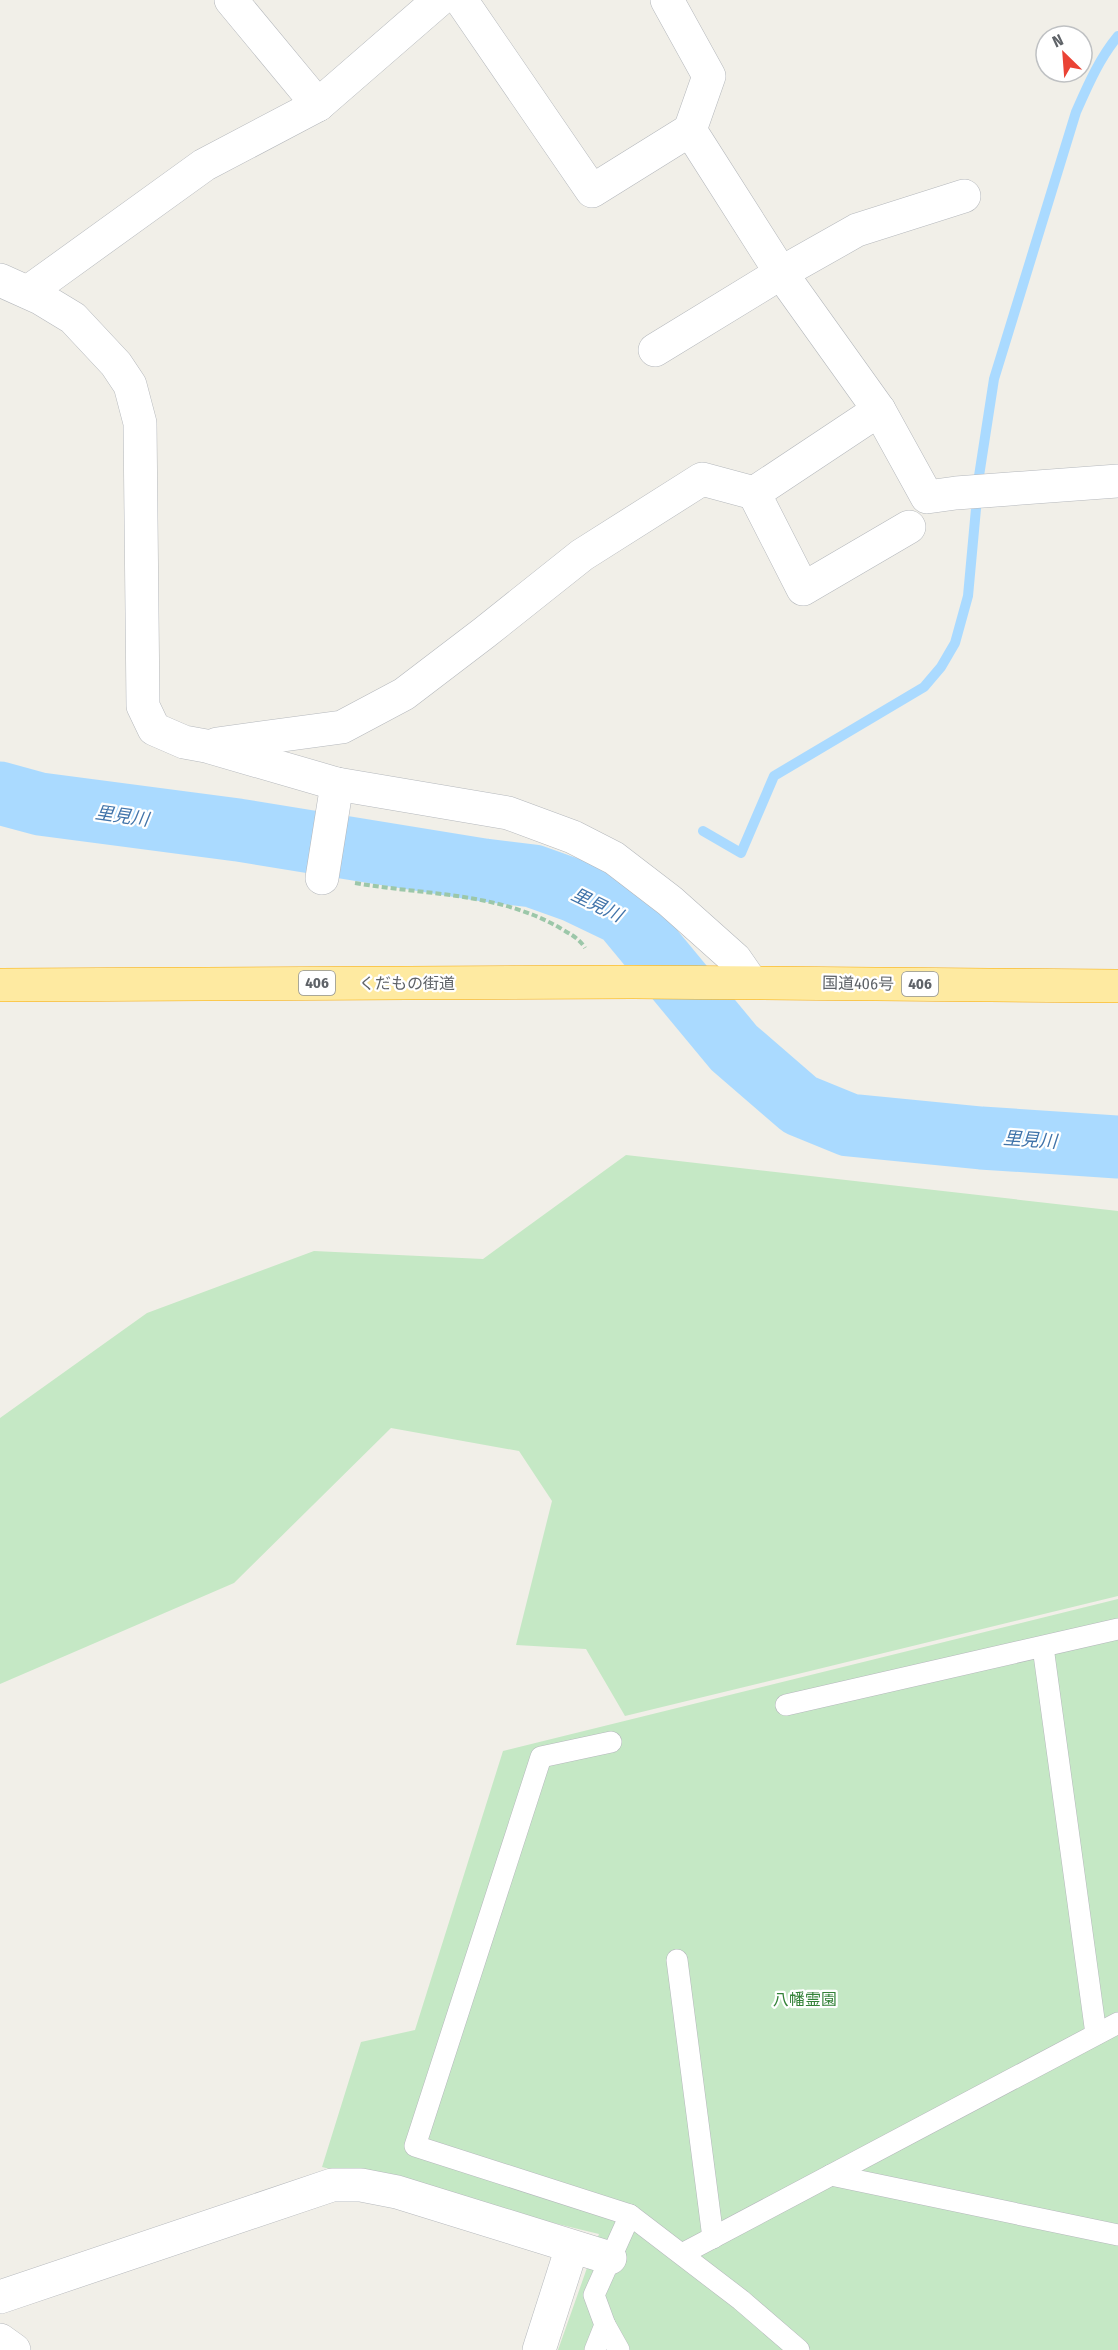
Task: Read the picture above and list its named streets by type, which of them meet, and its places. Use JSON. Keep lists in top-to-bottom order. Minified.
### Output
{"streets":{"highway":["406","くだもの街道","国道406号"]},"crossings":[["くだもの街道","国道406号"]],"water":["里見川"],"parks":["八幡霊園"],"north":"top left"}
